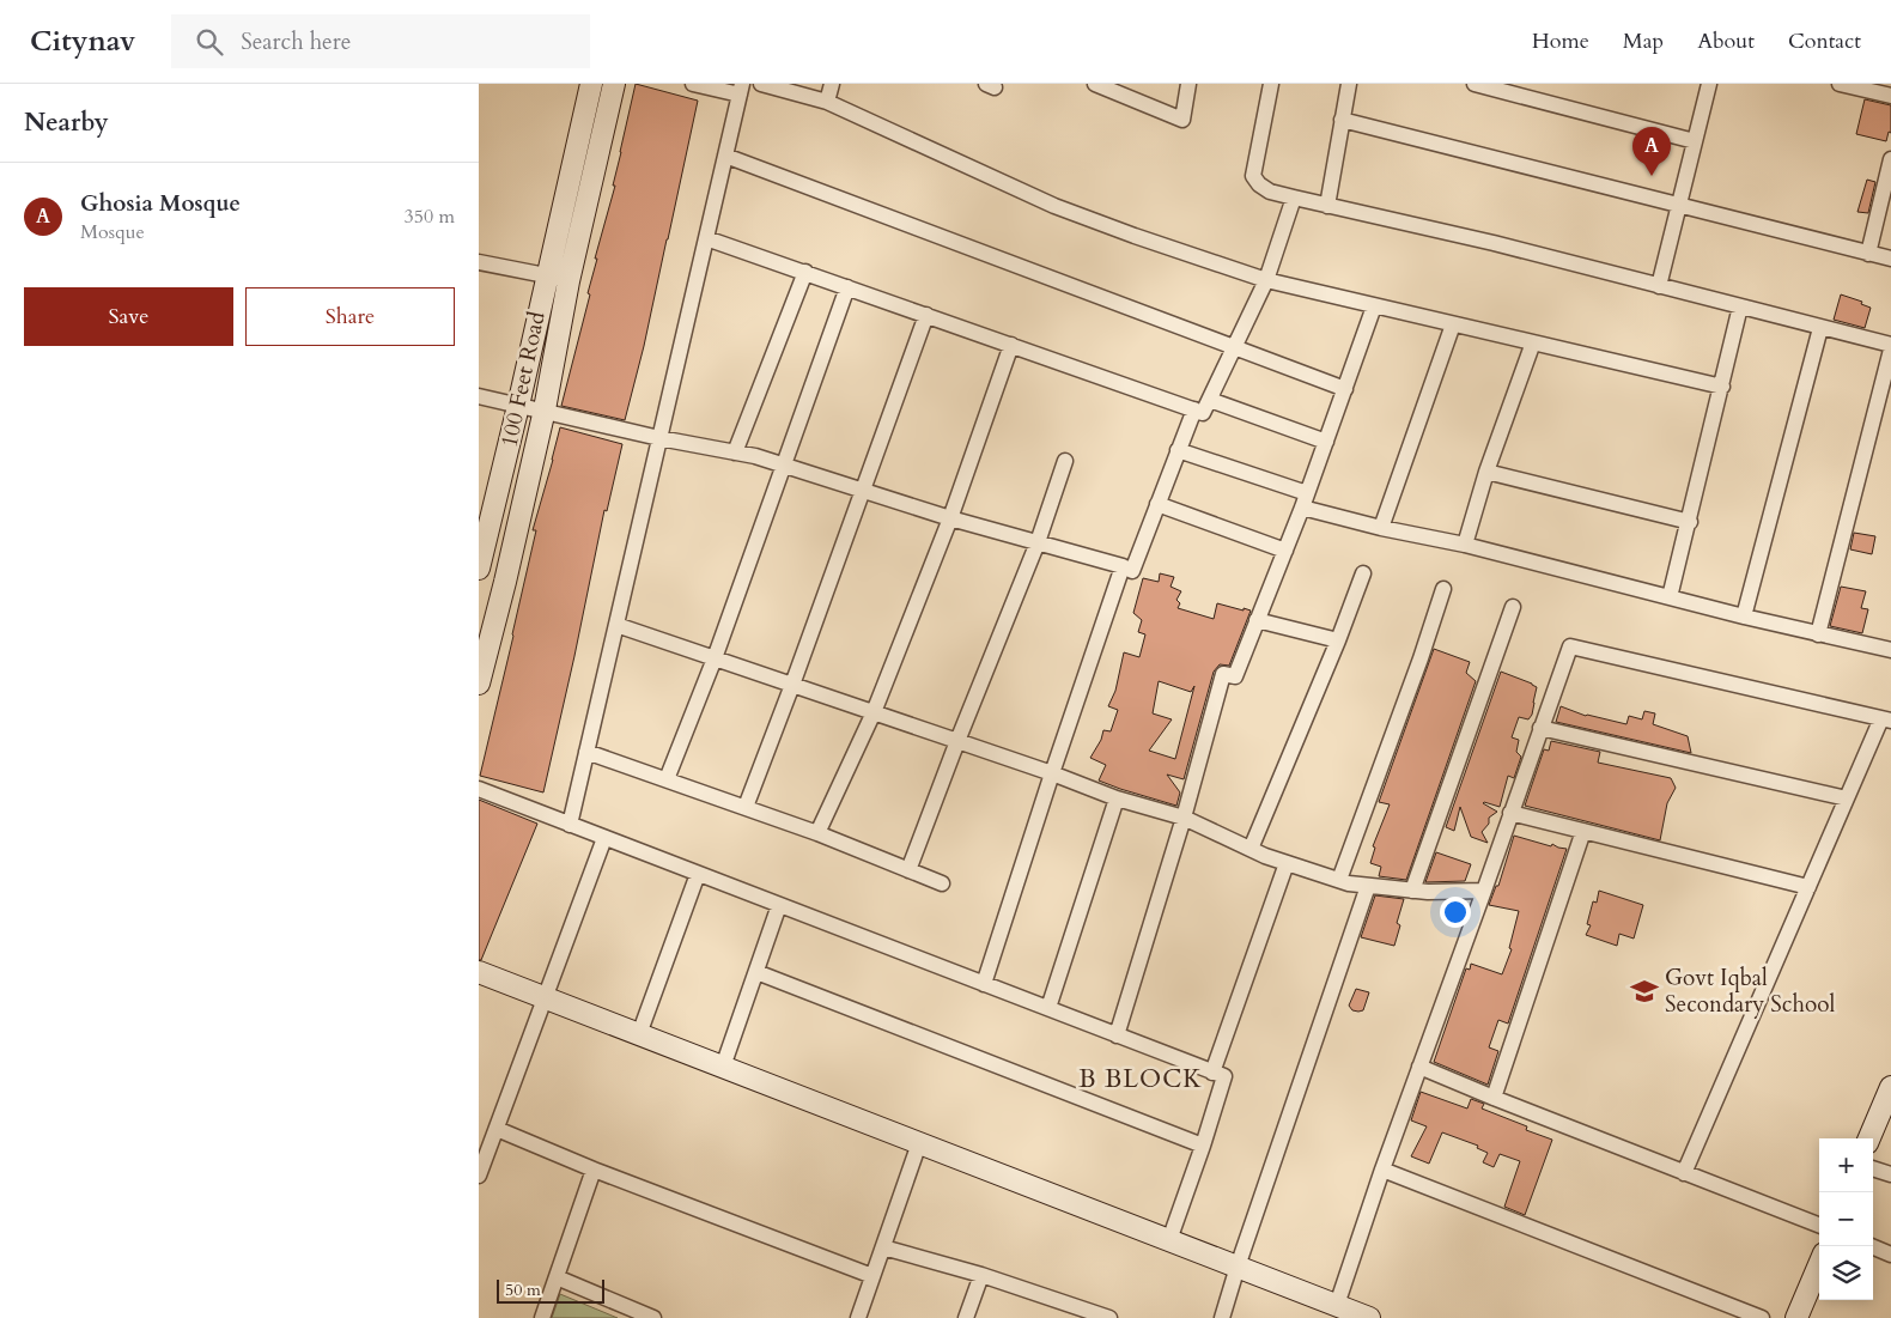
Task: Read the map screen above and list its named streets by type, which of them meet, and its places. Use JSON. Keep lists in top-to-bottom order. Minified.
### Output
{"streets":{"main road":["100 Feet Road"]},"districts":["B BLOCK"],"places":{"school or university":["Govt Iqbal Secondary School"]},"scale_bar":"50 m","page":{"header":"Citynav","search":"Search here","nav":["Home","Map","About","Contact"],"heading":"Nearby","pins":"A","list":[{"mark":"A","name":"Ghosia Mosque","note":"Mosque","value":"350 m"}],"buttons":["Save","Share"],"map_buttons":["+","−"],"scale":"50 m"}}
